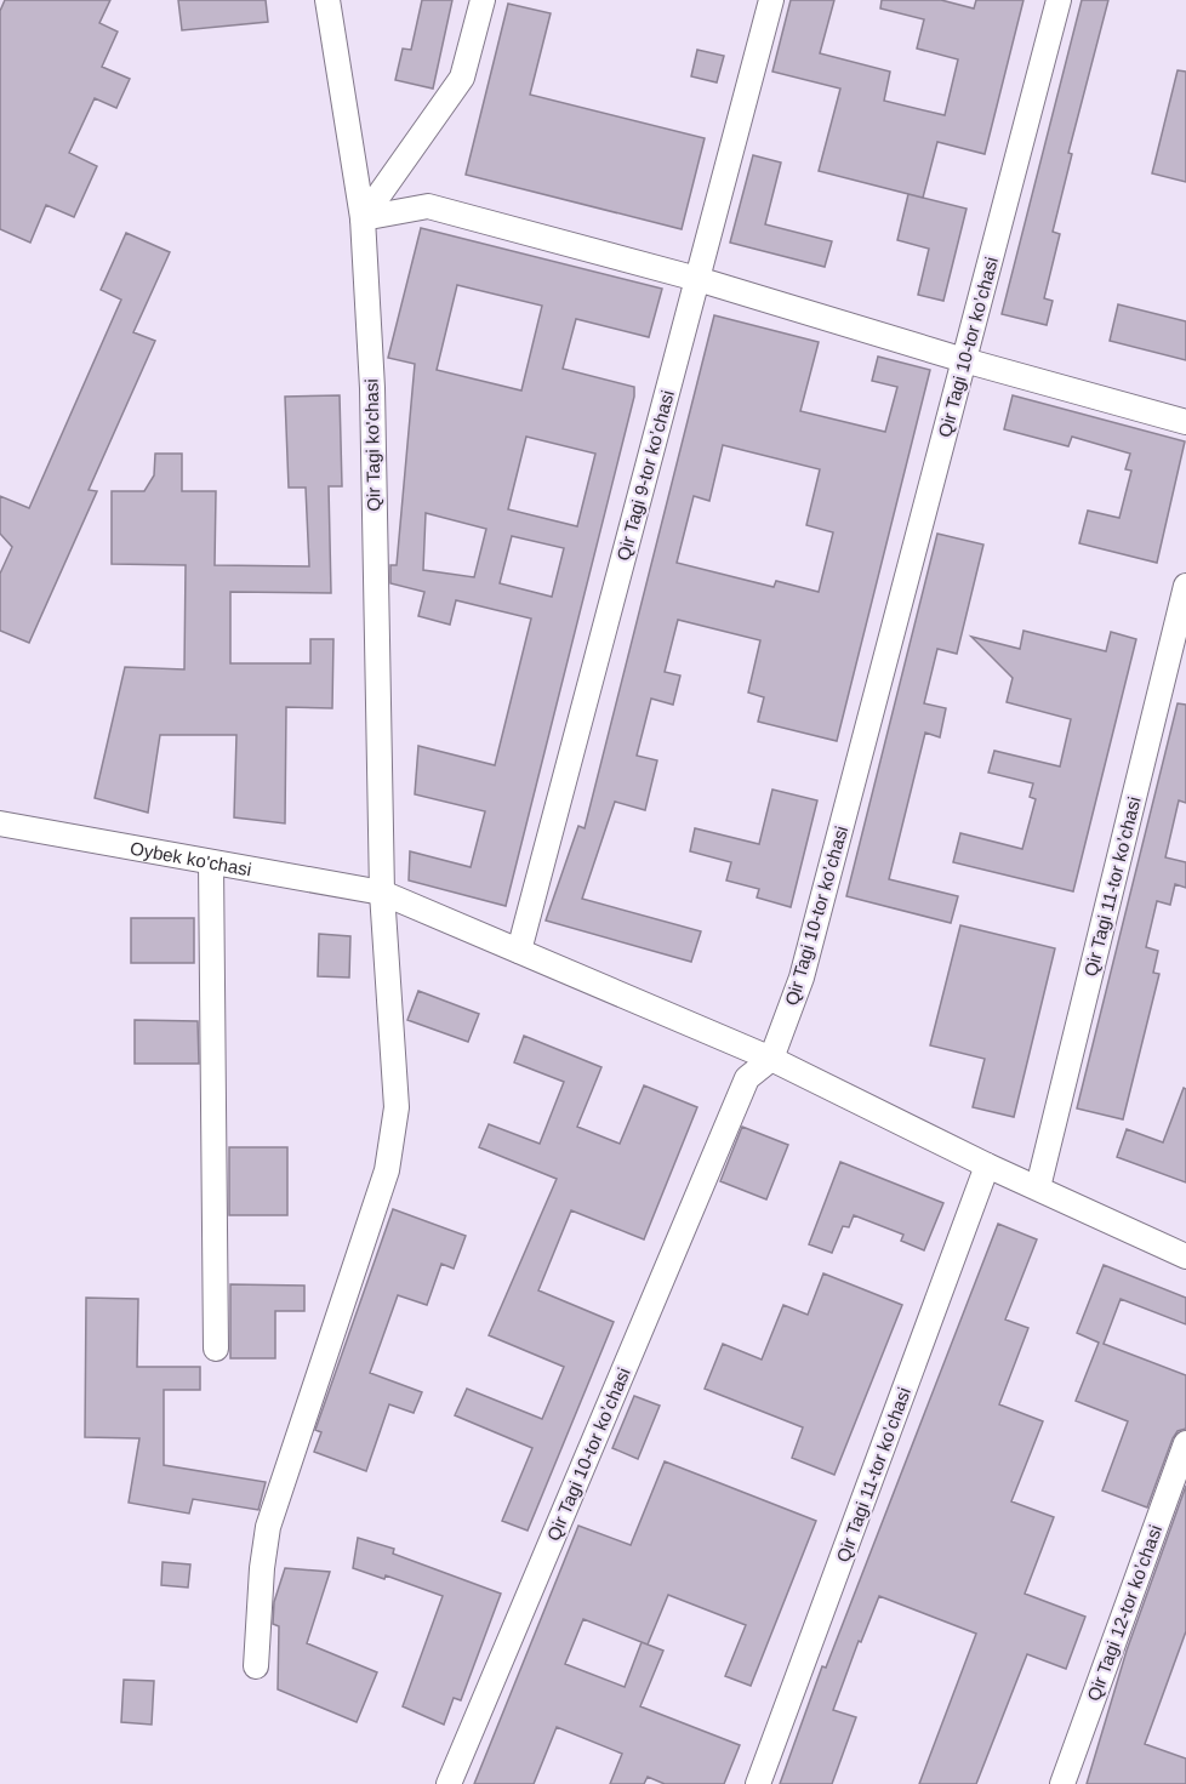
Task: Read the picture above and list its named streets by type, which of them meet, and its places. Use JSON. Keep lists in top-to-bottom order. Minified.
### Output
{"streets":{"street":["Qir Tagi 10-tor koʼchasi","Qir Tagi ko'chasi","Qir Tagi 9-tor koʼchasi","Oybek ko'chasi","Qir Tagi 11-tor koʼchasi","Qir Tagi 12-tor koʼchasi"]},"crossings":[["Qir Tagi 10-tor koʼchasi","Oybek ko'chasi"],["Qir Tagi ko'chasi","Oybek ko'chasi"],["Qir Tagi 9-tor koʼchasi","Oybek ko'chasi"],["Oybek ko'chasi","Qir Tagi 11-tor koʼchasi"]]}
